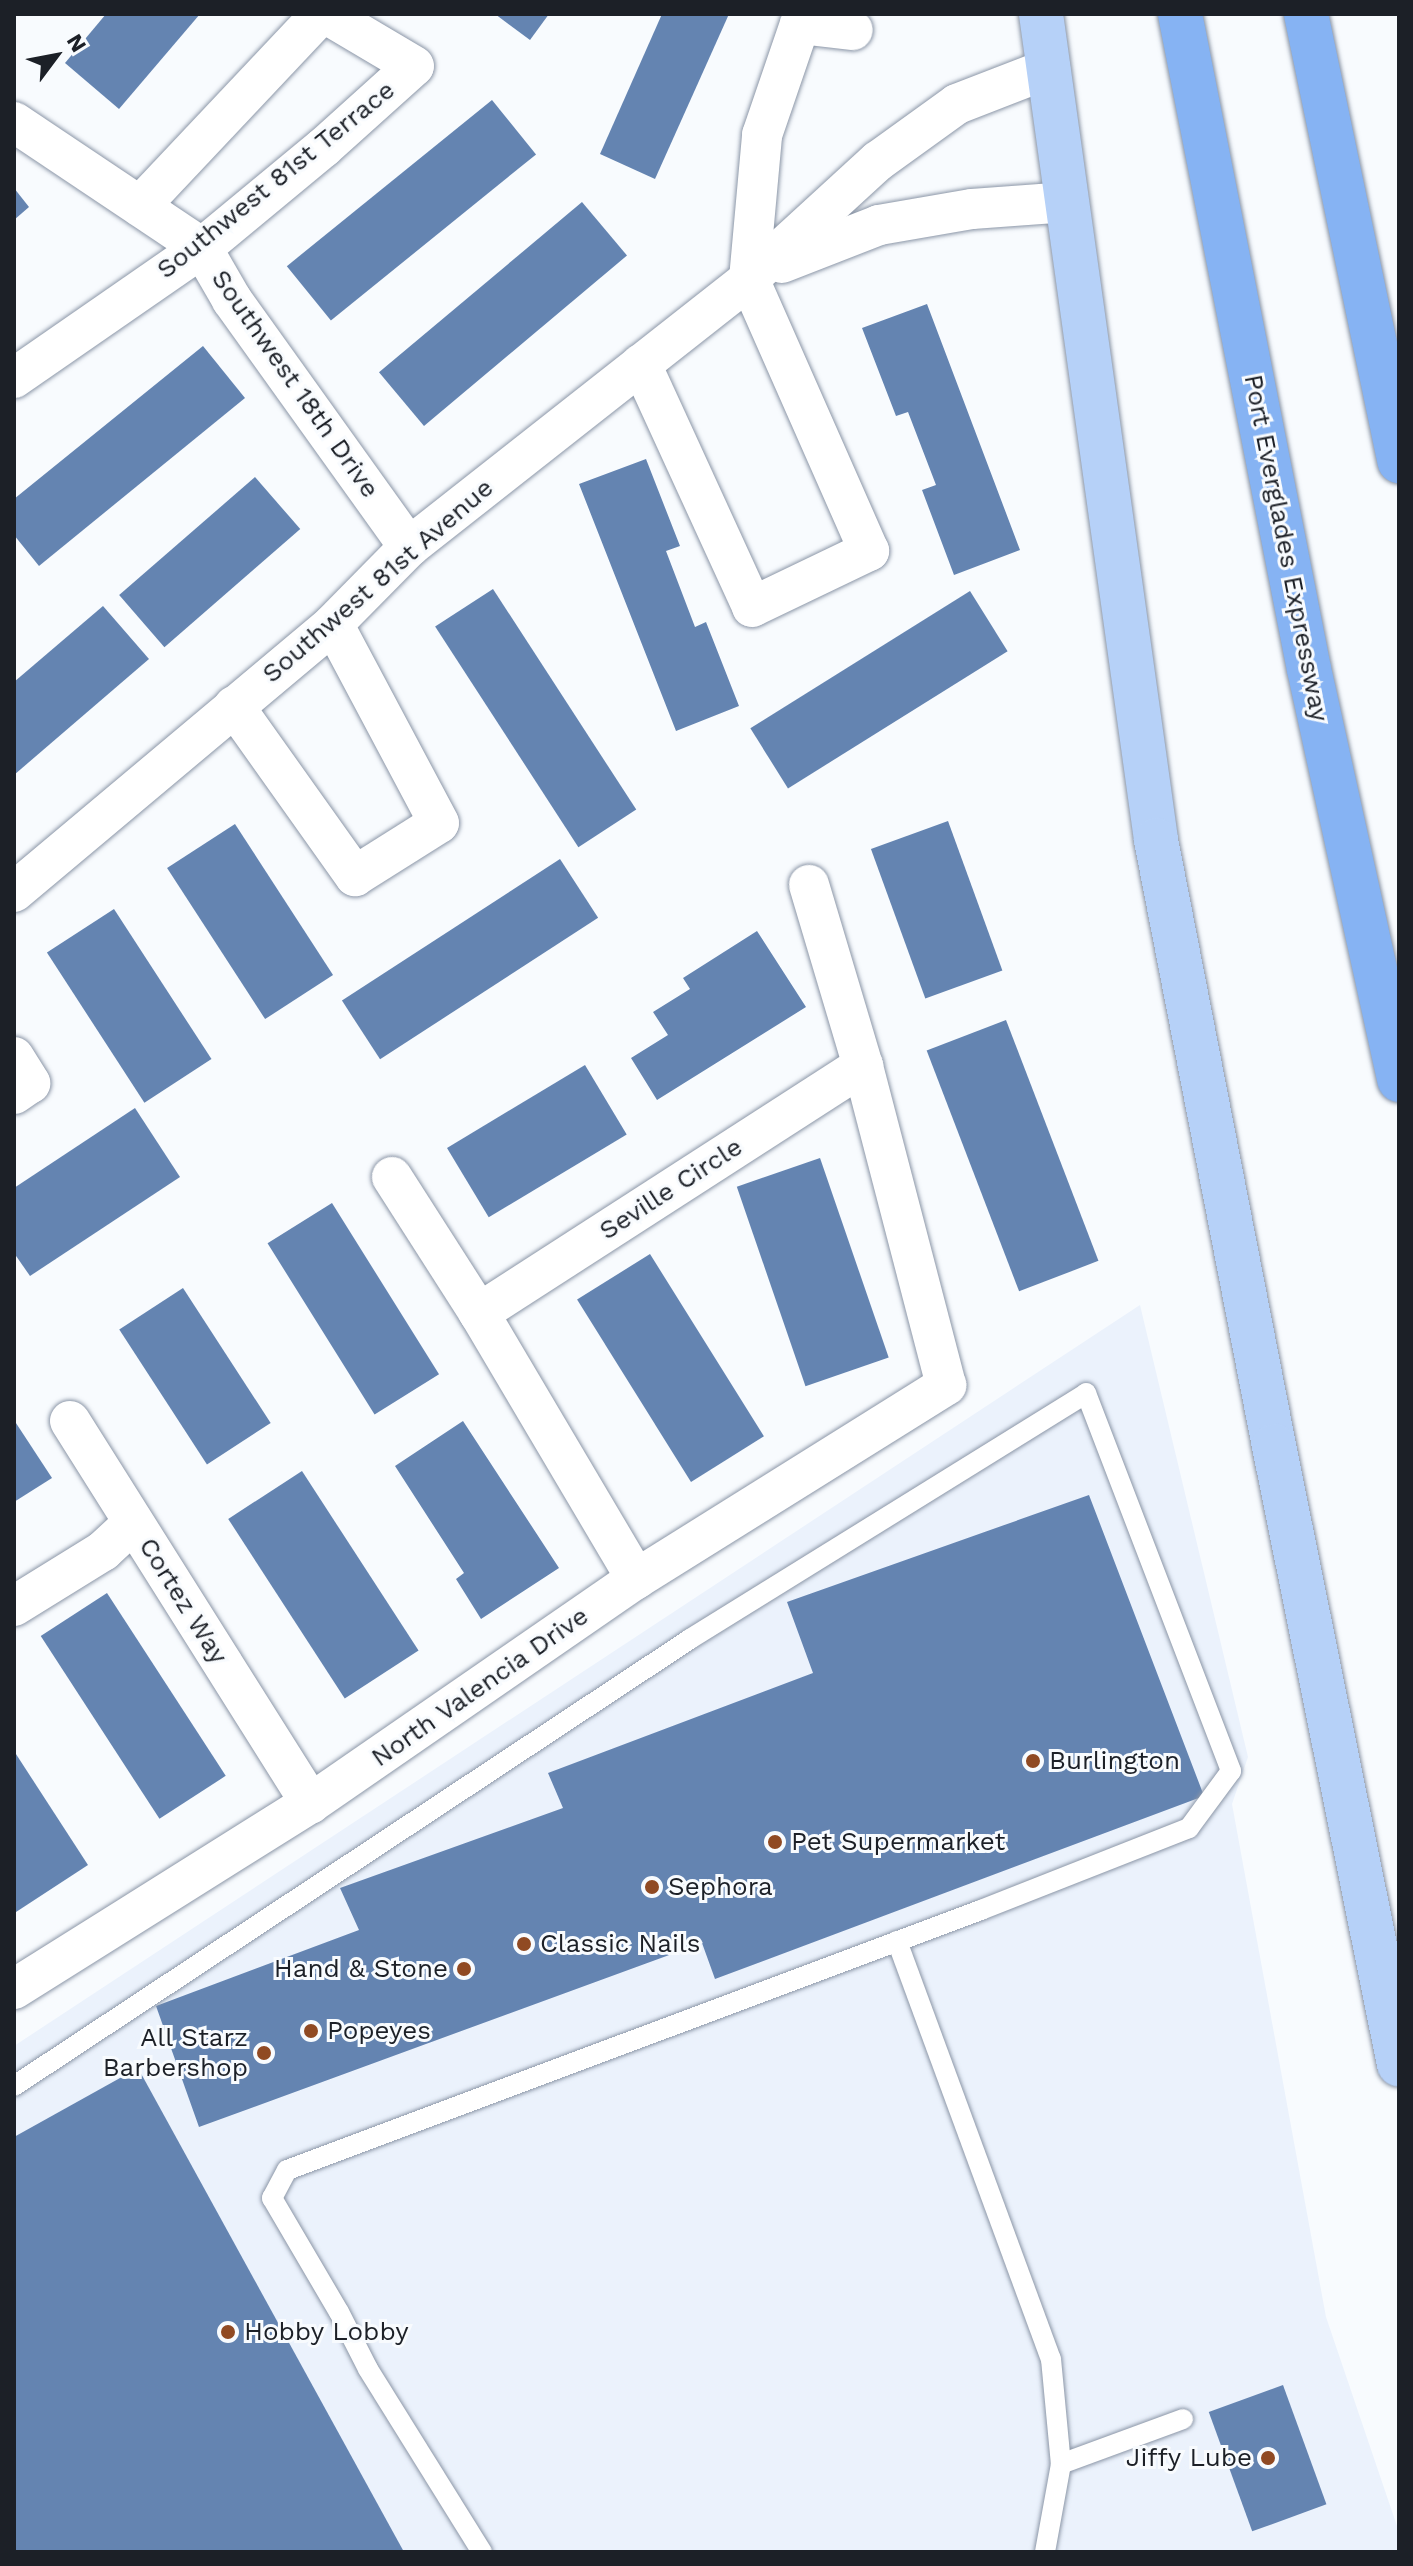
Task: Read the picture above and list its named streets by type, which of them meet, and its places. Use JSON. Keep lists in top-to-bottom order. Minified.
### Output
{"streets":{"highway":["Port Everglades Expressway"],"street":["Southwest 81st Terrace","Southwest 18th Drive","Southwest 81st Avenue","Seville Circle","Cortez Way","North Valencia Drive"]},"crossings":[["Southwest 81st Terrace","Southwest 18th Drive"],["Southwest 18th Drive","Southwest 81st Avenue"],["Seville Circle","North Valencia Drive"],["Cortez Way","North Valencia Drive"]],"places":["Burlington","Pet Supermarket","Sephora","Classic Nails","Hand & Stone","Popeyes","All Starz Barbershop","Hobby Lobby","Jiffy Lube"],"north":"top right"}
